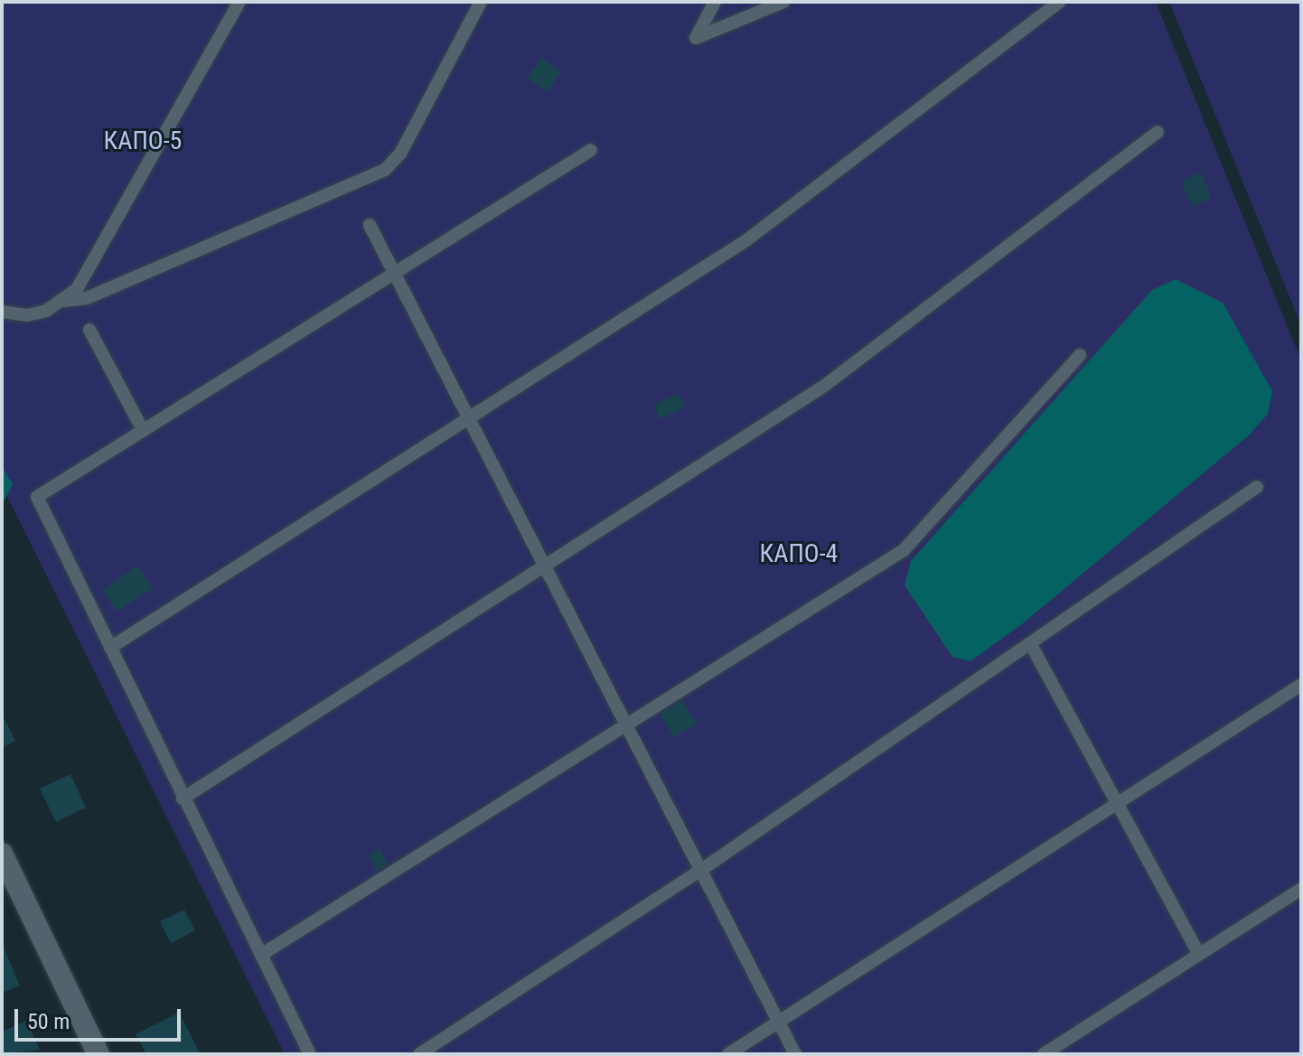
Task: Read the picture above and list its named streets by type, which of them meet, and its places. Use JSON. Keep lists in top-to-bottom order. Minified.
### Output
{"parks":["КАПО-5","КАПО-4"],"scale_bar":"50 m"}
